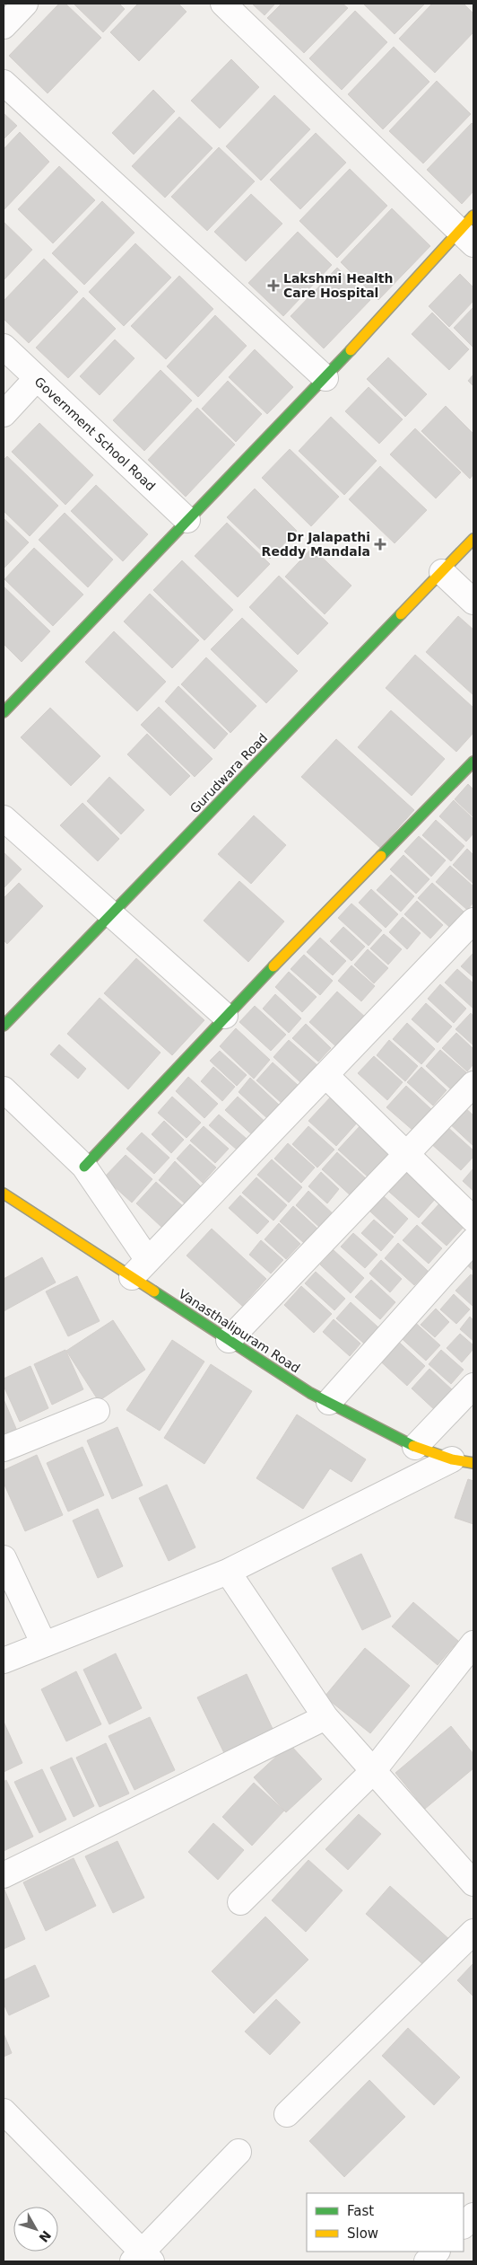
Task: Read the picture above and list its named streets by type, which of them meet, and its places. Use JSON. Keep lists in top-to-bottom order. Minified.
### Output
{"streets":{"street":["Government School Road","Gurudwara Road","Vanasthalipuram Road"]},"places":{"health":["Lakshmi Health Care Hospital","Dr Jalapathi Reddy Mandala"]},"legend":["Fast","Slow"],"north":"bottom right"}
